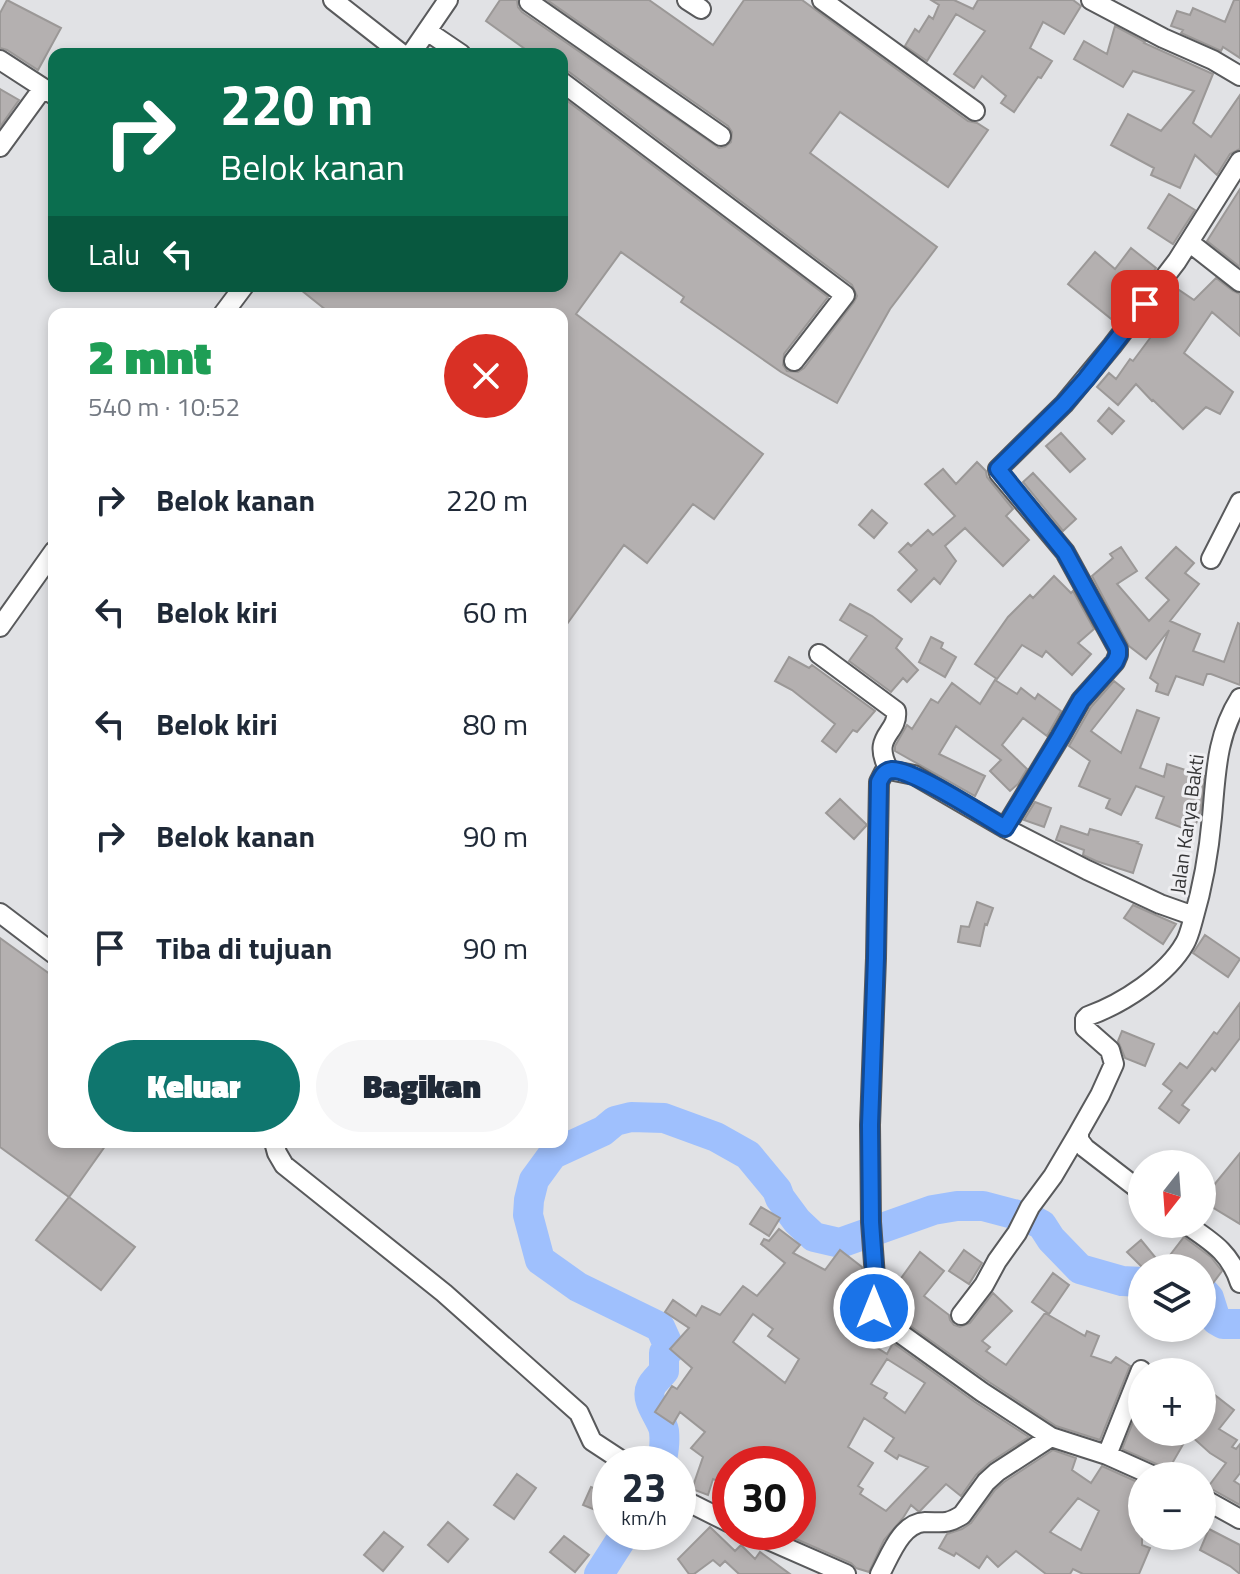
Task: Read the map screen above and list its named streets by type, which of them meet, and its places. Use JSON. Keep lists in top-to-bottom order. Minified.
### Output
{"streets":{"street":["Jalan Karya Bakti"]},"north":"bottom","page":{"turn":["220 m","Belok kanan"],"then":"Lalu","heading":["2 mnt","540 m · 10:52"],"list":[{"name":"Belok kanan","value":"220 m"},{"name":"Belok kiri","value":"60 m"},{"name":"Belok kiri","value":"80 m"},{"name":"Belok kanan","value":"90 m"},{"name":"Tiba di tujuan","value":"90 m"}],"buttons":["Keluar","Bagikan"],"map_buttons":["+","−"],"speed":"23 km/h","limit":"30"}}
